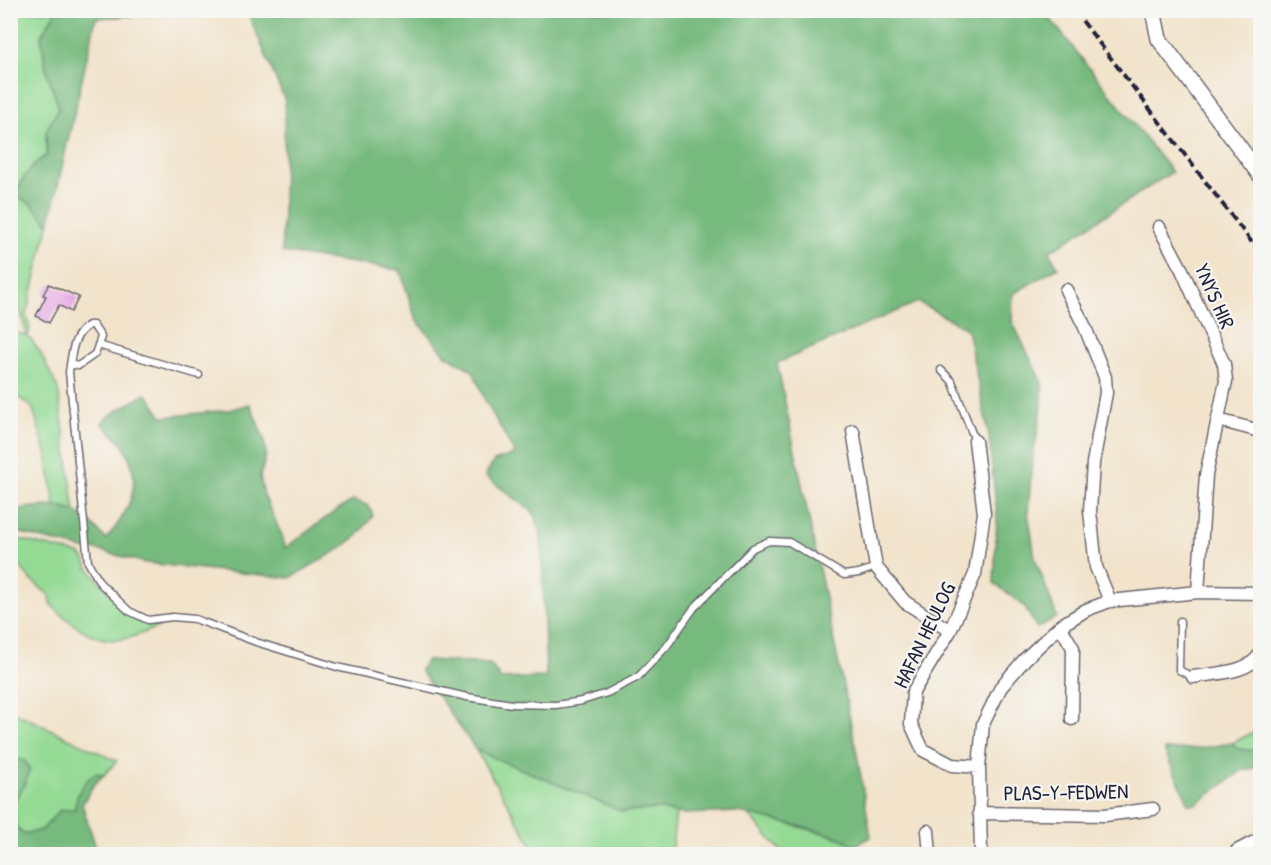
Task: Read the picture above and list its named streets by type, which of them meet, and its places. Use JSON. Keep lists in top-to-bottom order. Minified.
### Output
{"streets":{"street":["YNYS HIR","HAFAN HEULOG","PLAS-Y-FEDWEN"]}}
